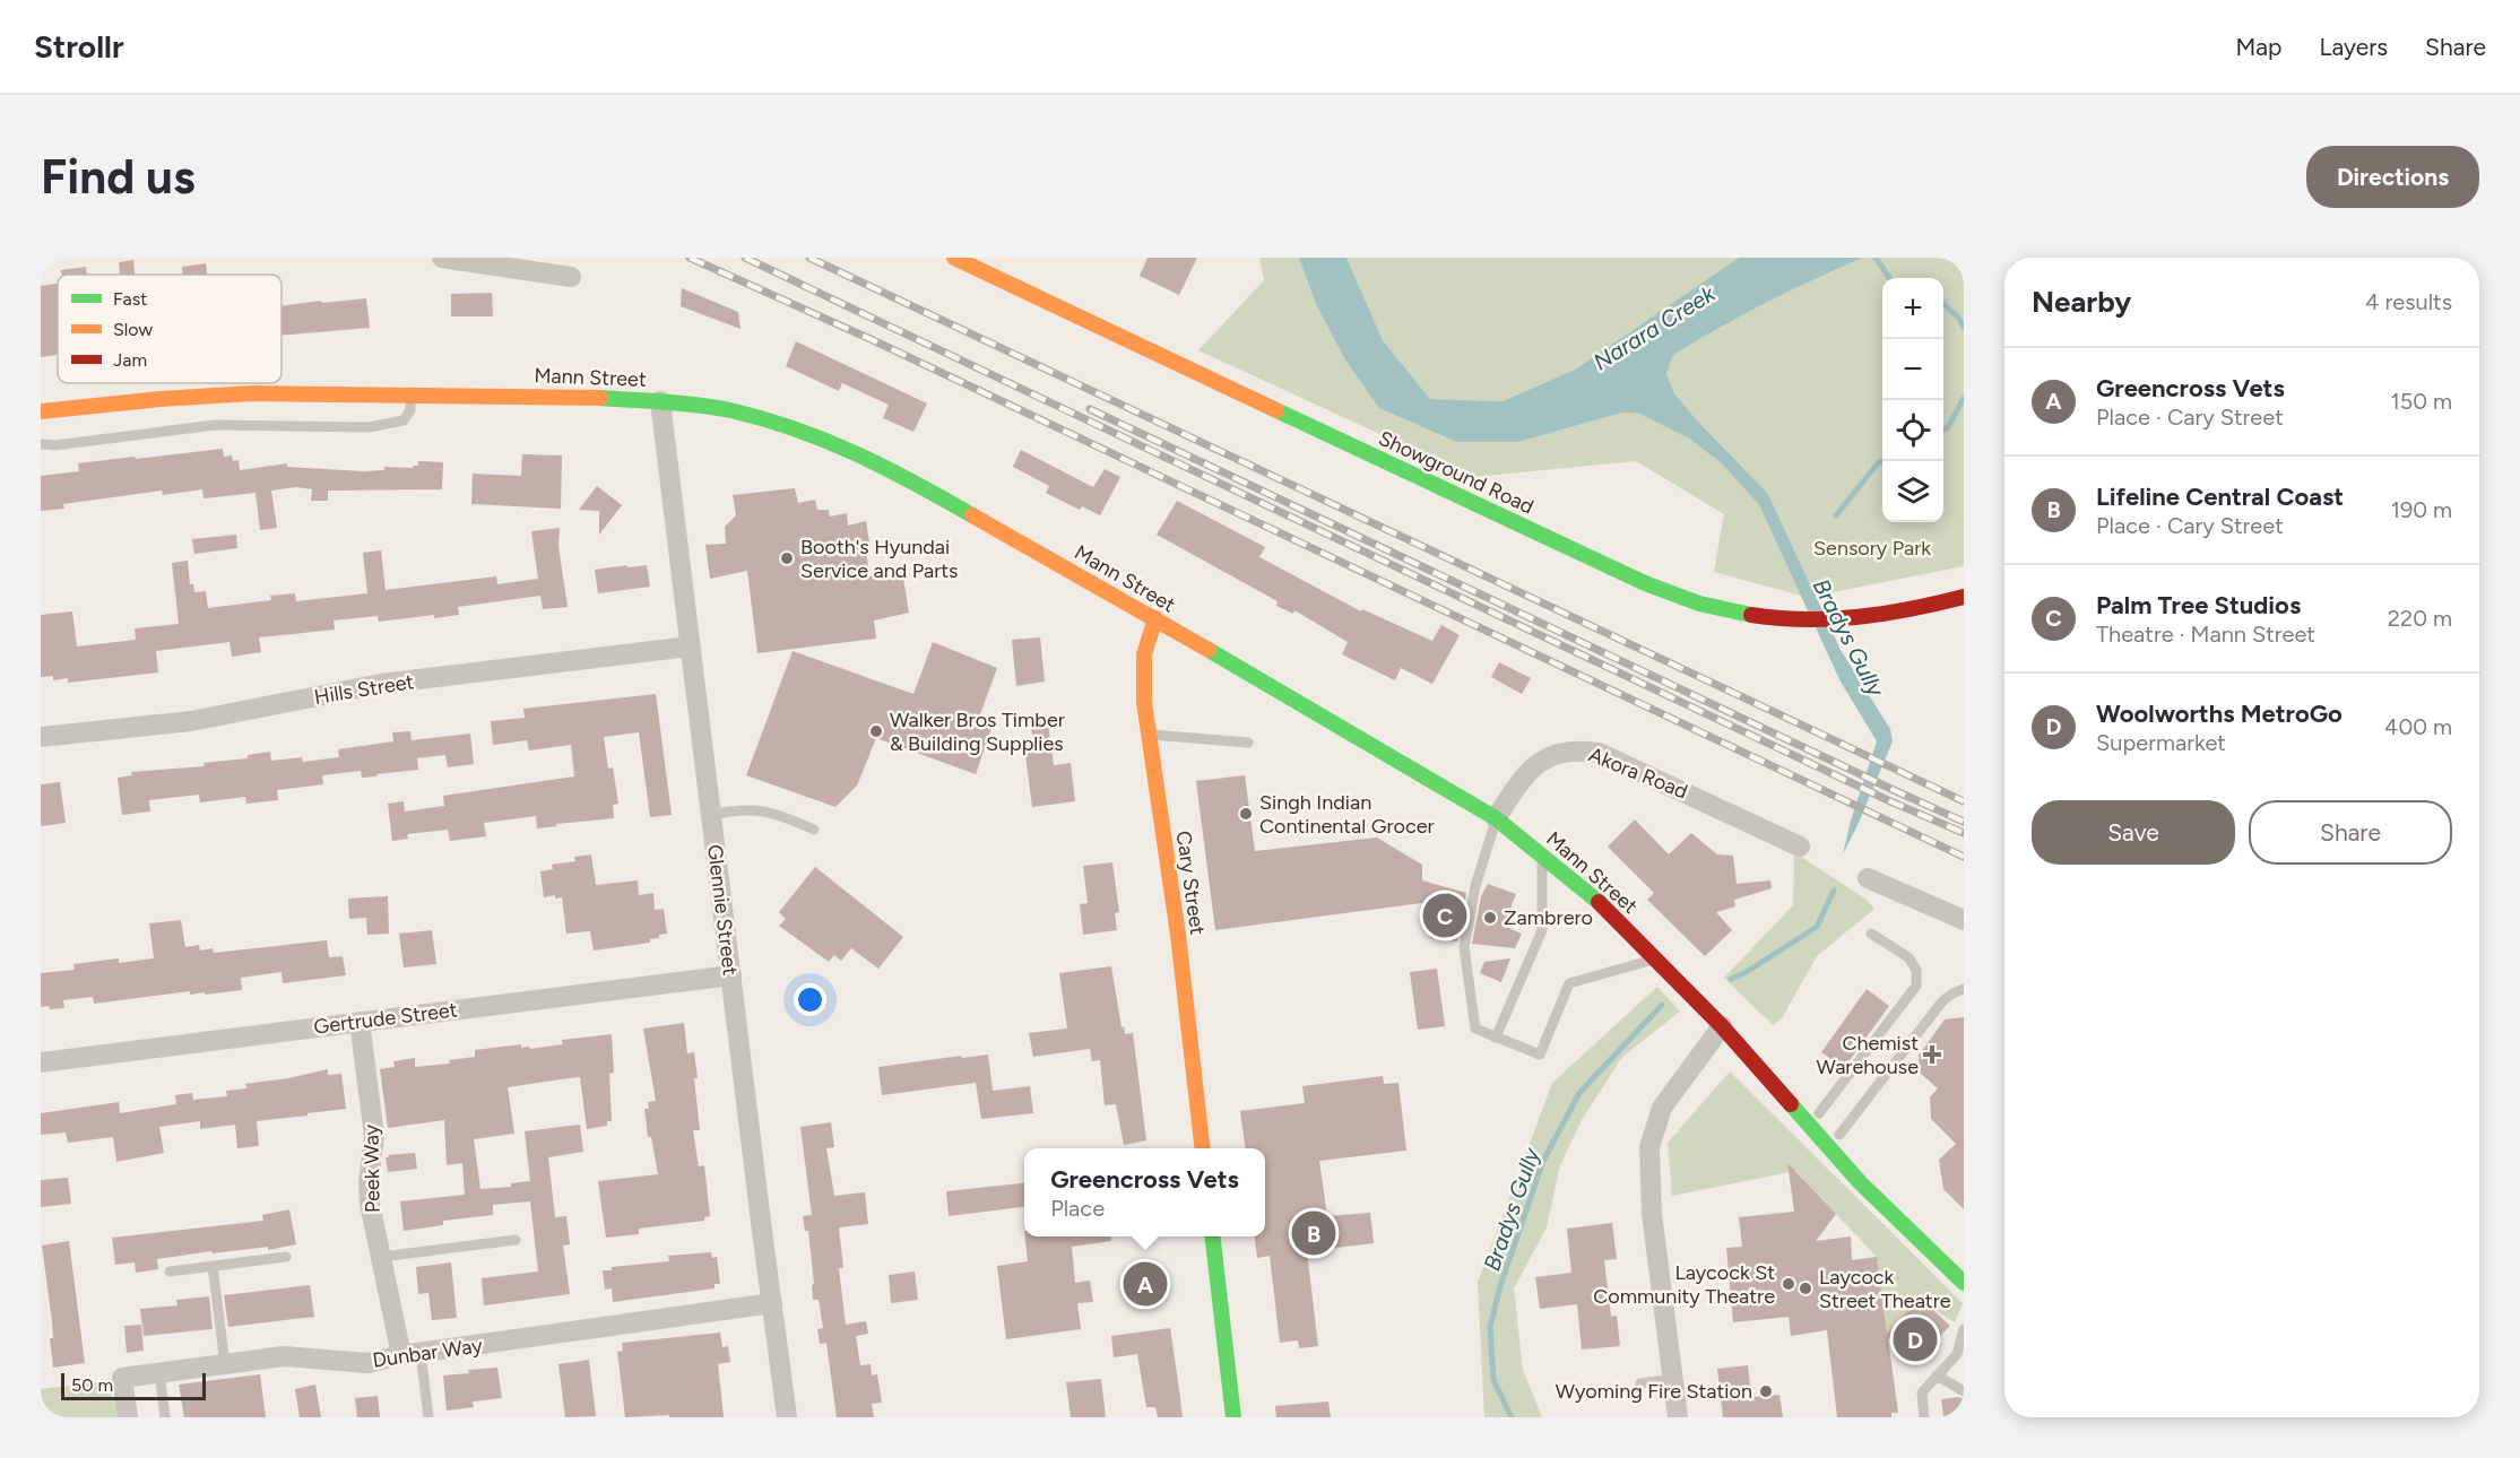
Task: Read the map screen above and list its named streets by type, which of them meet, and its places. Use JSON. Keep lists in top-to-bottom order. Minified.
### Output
{"streets":{"main road":["Mann Street","Showground Road","Cary Street"],"street":["Hills Street","Akora Road","Glennie Street","Gertrude Street","Peek Way","Dunbar Way"]},"crossings":[["Mann Street","Akora Road"],["Mann Street","Cary Street"],["Mann Street","Glennie Street"],["Hills Street","Glennie Street"],["Glennie Street","Gertrude Street"],["Glennie Street","Dunbar Way"],["Gertrude Street","Peek Way"],["Peek Way","Dunbar Way"]],"water":["Narara Creek","Bradys Gully"],"parks":["Sensory Park"],"places":{"other":["Booth's Hyundai Service and Parts","Walker Bros Timber & Building Supplies","Singh Indian Continental Grocer","Zambrero","Laycock St Community Theatre","Laycock Street Theatre","Wyoming Fire Station"],"health":["Chemist Warehouse"]},"legend":["Fast","Slow","Jam"],"scale_bar":"50 m","page":{"header":"Strollr","nav":["Map","Layers","Share"],"buttons":["Directions",["Save","Share"]],"title":"Find us","heading":["Nearby","4 results"],"map_buttons":["+","−"],"list":[{"mark":"A","name":"Greencross Vets","note":"Place · Cary Street","value":"150 m"},{"mark":"B","name":"Lifeline Central Coast","note":"Place · Cary Street","value":"190 m"},{"mark":"C","name":"Palm Tree Studios","note":"Theatre · Mann Street","value":"220 m"},{"mark":"D","name":"Woolworths MetroGo","note":"Supermarket","value":"400 m"}],"pins":["C","B","A","D"],"popup":["Greencross Vets","Place"],"scale":"50 m"}}
